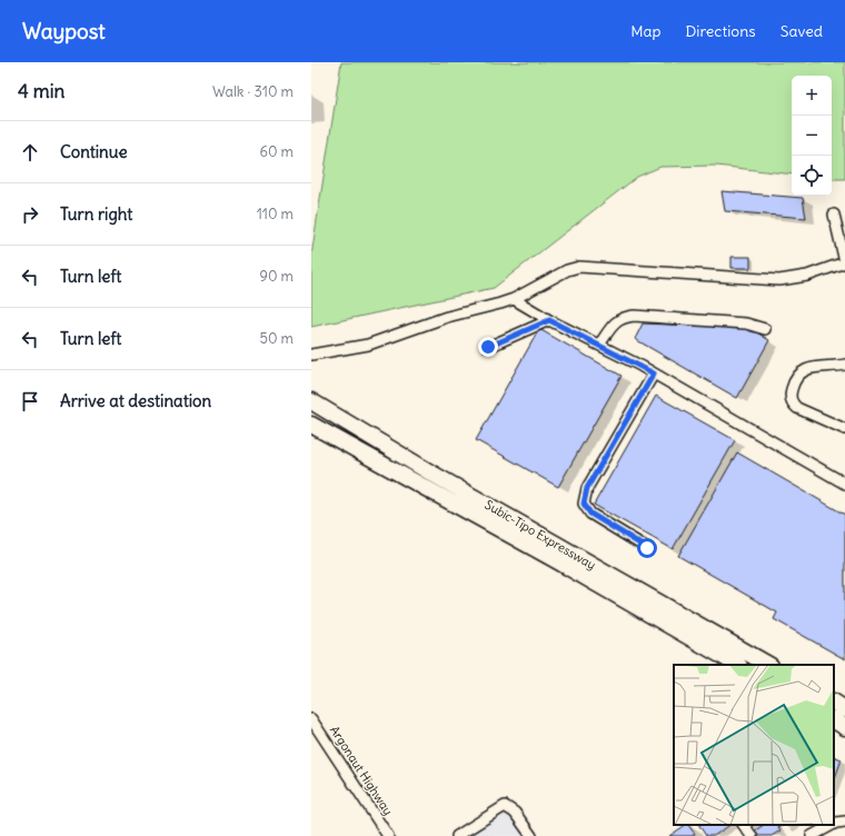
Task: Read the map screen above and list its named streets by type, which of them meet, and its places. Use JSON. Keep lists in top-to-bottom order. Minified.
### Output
{"streets":{"highway":["Subic-Tipo Expressway"],"street":["Argonaut Highway"]},"page":{"header":"Waypost","nav":["Map","Directions","Saved"],"heading":["4 min","Walk · 310 m"],"map_buttons":["+","−"],"list":[["Continue","60 m"],["Turn right","110 m"],["Turn left","90 m"],["Turn left","50 m"],"Arrive at destination"]}}
